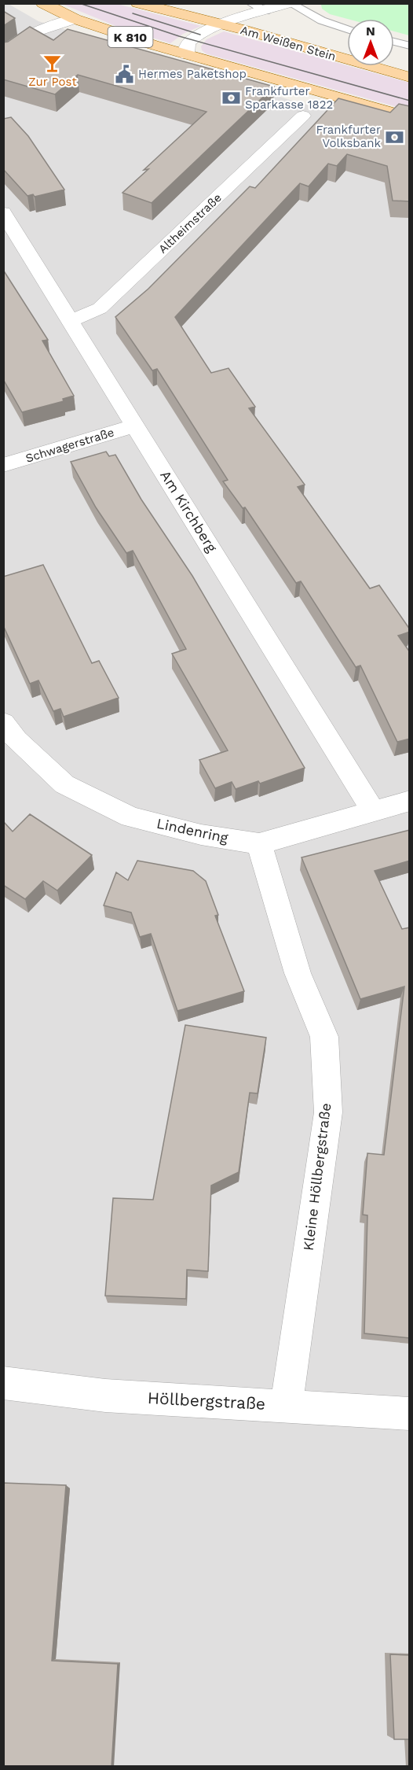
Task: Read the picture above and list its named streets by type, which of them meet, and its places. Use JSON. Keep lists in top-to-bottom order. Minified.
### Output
{"streets":{"main road":["K 810","Am Weißen Stein"],"street":["Altheimstraße","Schwagerstraße","Am Kirchberg","Lindenring","Kleine Höllbergstraße","Höllbergstraße"]},"crossings":[["K 810","Am Weißen Stein"],["Altheimstraße","Am Kirchberg"],["Schwagerstraße","Am Kirchberg"],["Am Kirchberg","Lindenring"],["Lindenring","Kleine Höllbergstraße"],["Kleine Höllbergstraße","Höllbergstraße"]],"places":{"bar":["Zur Post"],"public building":["Hermes Paketshop"],"bank":["Frankfurter Sparkasse 1822","Frankfurter Volksbank"]},"north":"top"}
